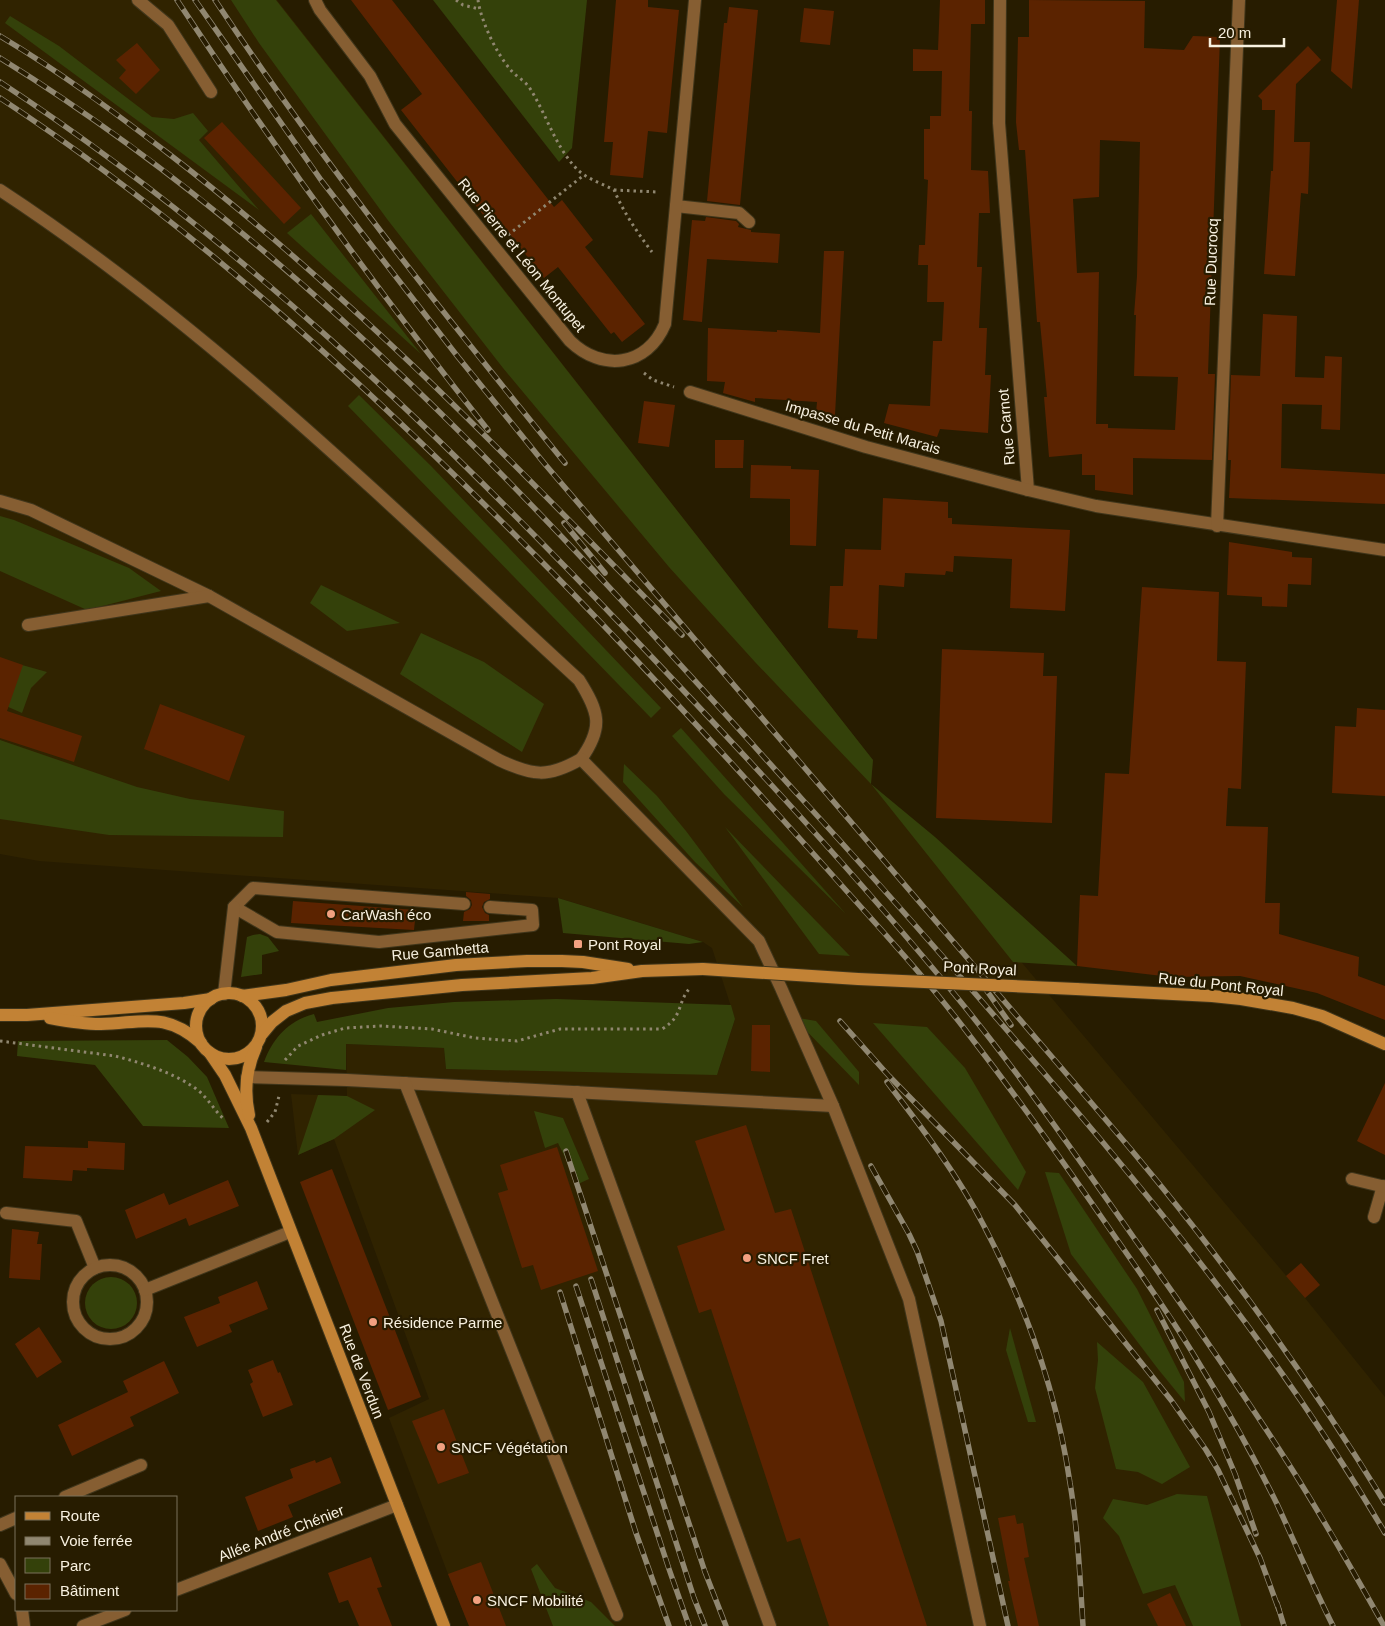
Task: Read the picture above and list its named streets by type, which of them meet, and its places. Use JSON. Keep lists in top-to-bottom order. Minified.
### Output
{"streets":{"main road":["Rue Gambetta","Pont Royal","Rue du Pont Royal","Rue de Verdun"],"street":["Rue Pierre et Léon Montupet","Rue Ducrocq","Impasse du Petit Marais","Rue Carnot","Allée André Chénier"]},"crossings":[["Impasse du Petit Marais","Rue Carnot"],["Rue Gambetta","Pont Royal"],["Rue Gambetta","Rue de Verdun"],["Pont Royal","Rue du Pont Royal"],["Rue de Verdun","Allée André Chénier"]],"places":{"other":["CarWash éco","SNCF Fret","Résidence Parme","SNCF Végétation","SNCF Mobilité"],"transit":["Pont Royal"]},"legend":["Route","Voie ferrée","Parc","Bâtiment"],"scale_bar":"20 m"}
